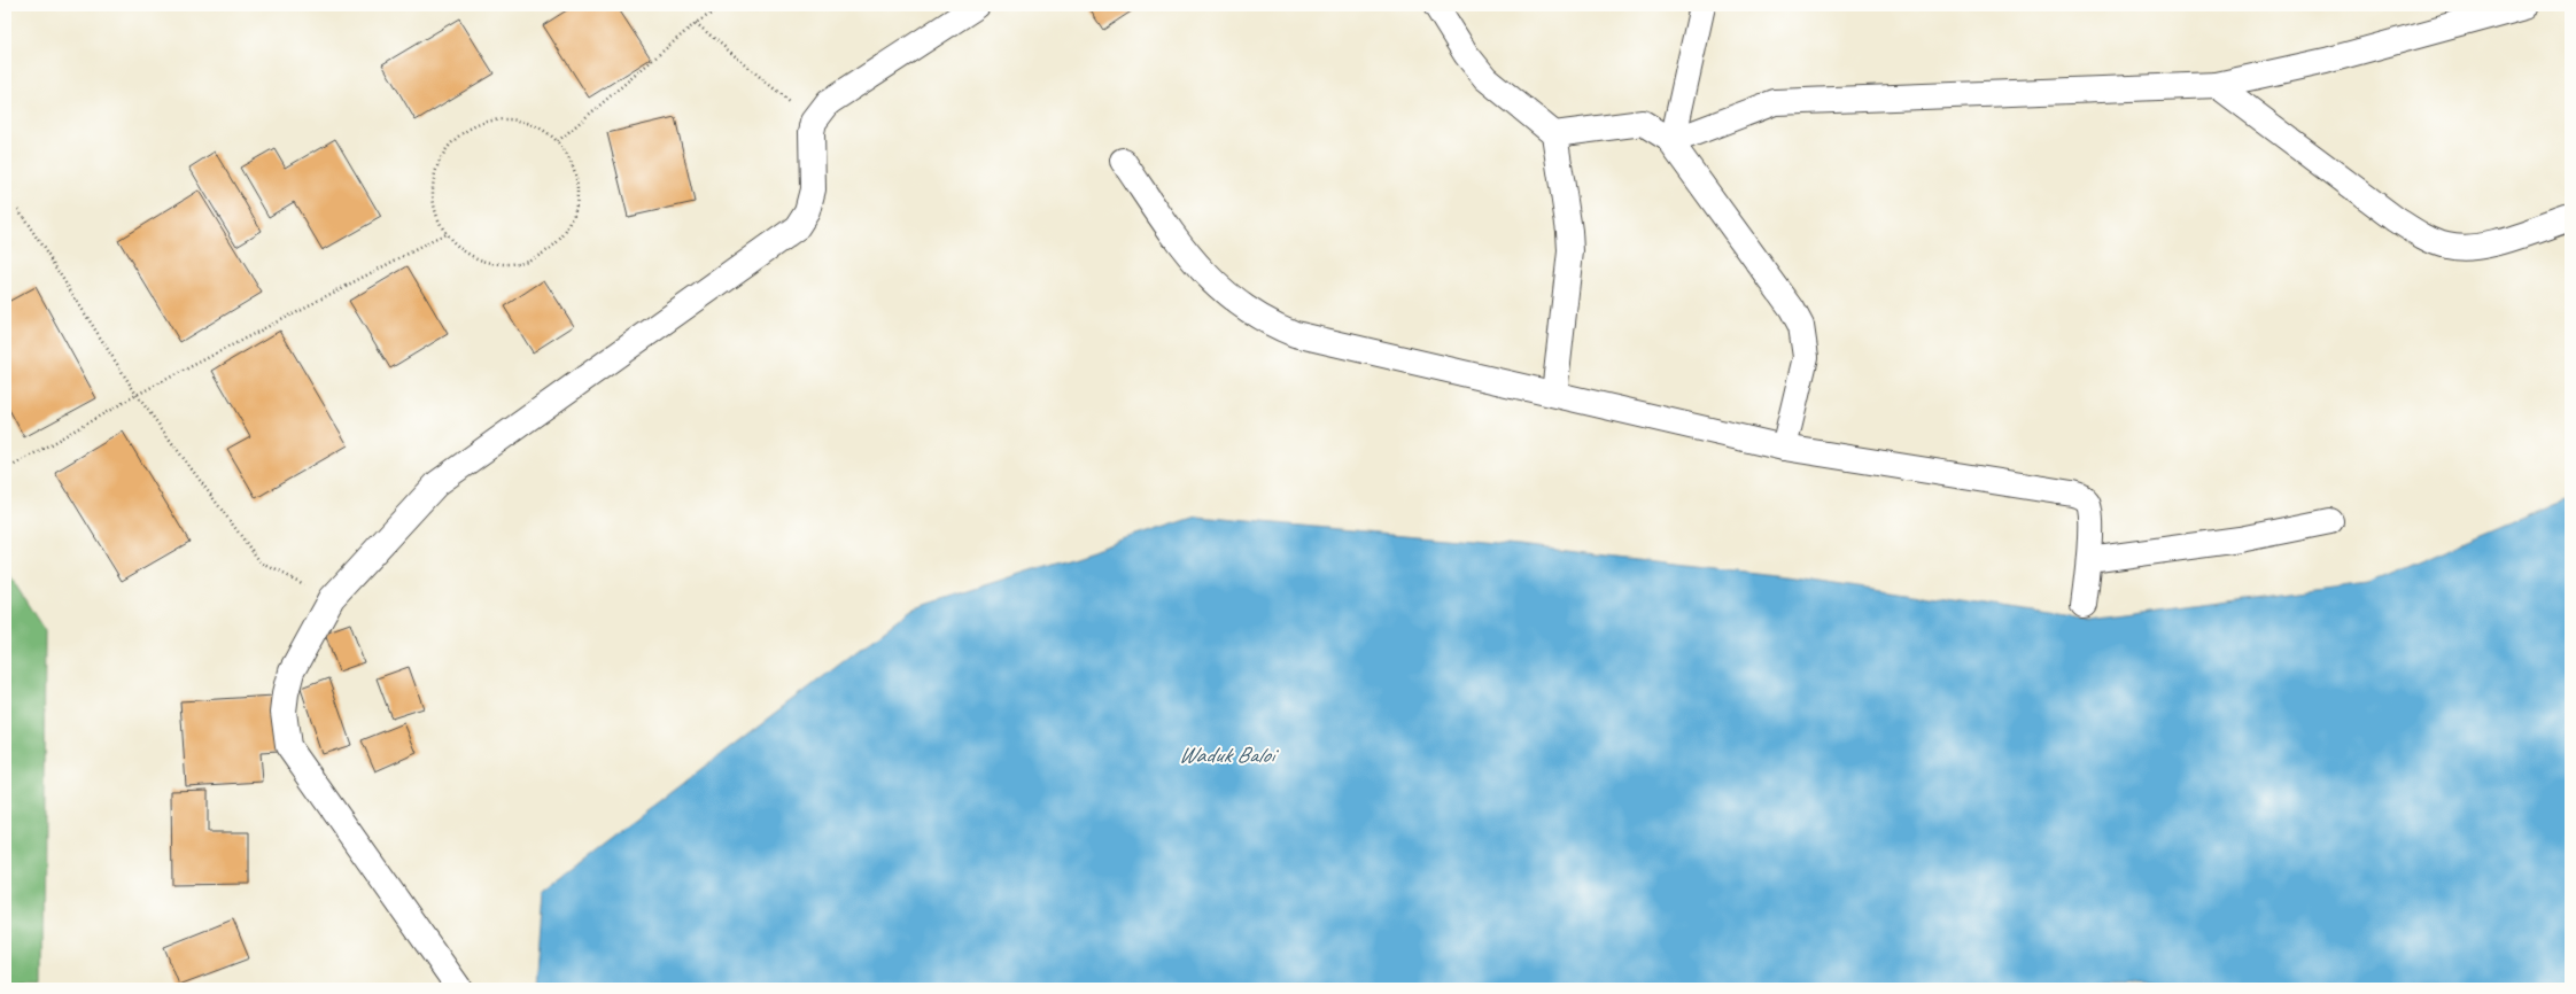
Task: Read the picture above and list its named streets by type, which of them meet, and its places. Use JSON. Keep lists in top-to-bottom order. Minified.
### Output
{"water":["Waduk Baloi"]}
